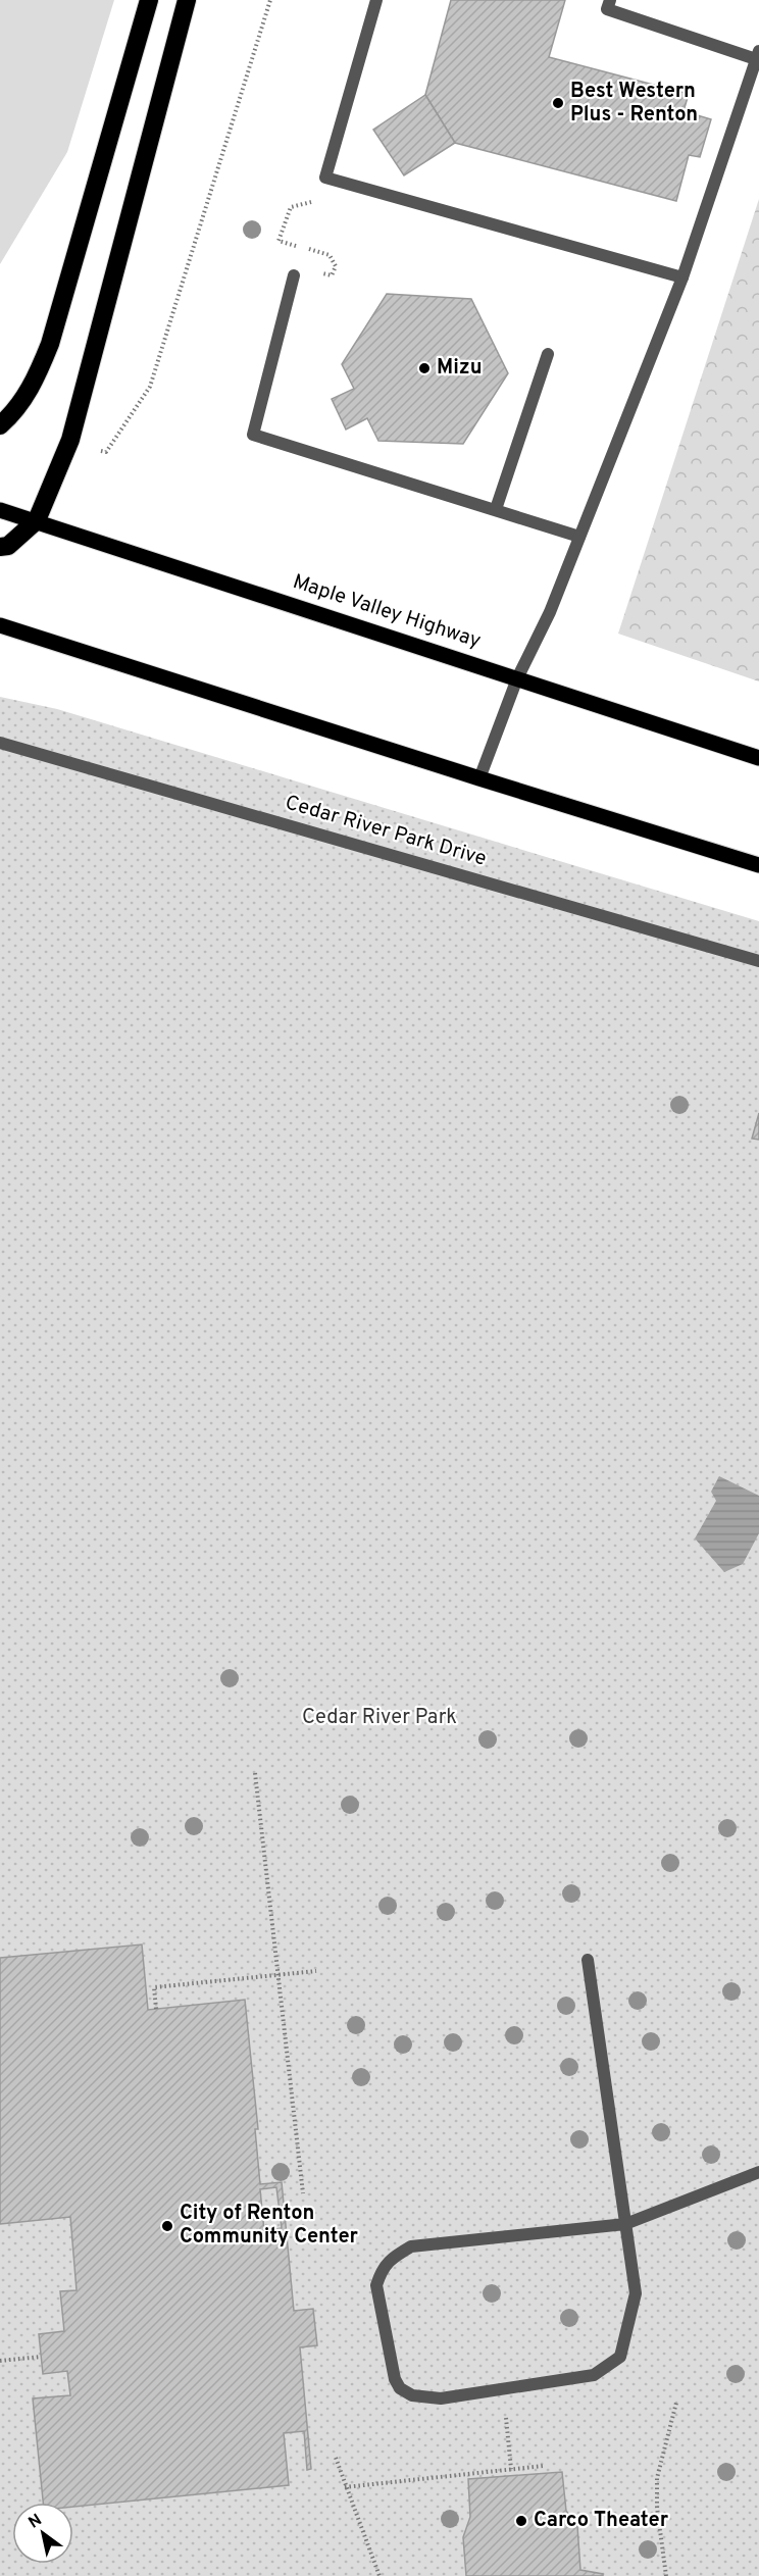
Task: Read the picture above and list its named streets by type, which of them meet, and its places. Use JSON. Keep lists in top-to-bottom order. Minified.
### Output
{"streets":{"main road":["Maple Valley Highway"],"lane":["Cedar River Park Drive"]},"parks":["Cedar River Park"],"places":["Best Western Plus - Renton","Mizu","City of Renton Community Center","Carco Theater"],"north":"top left"}
